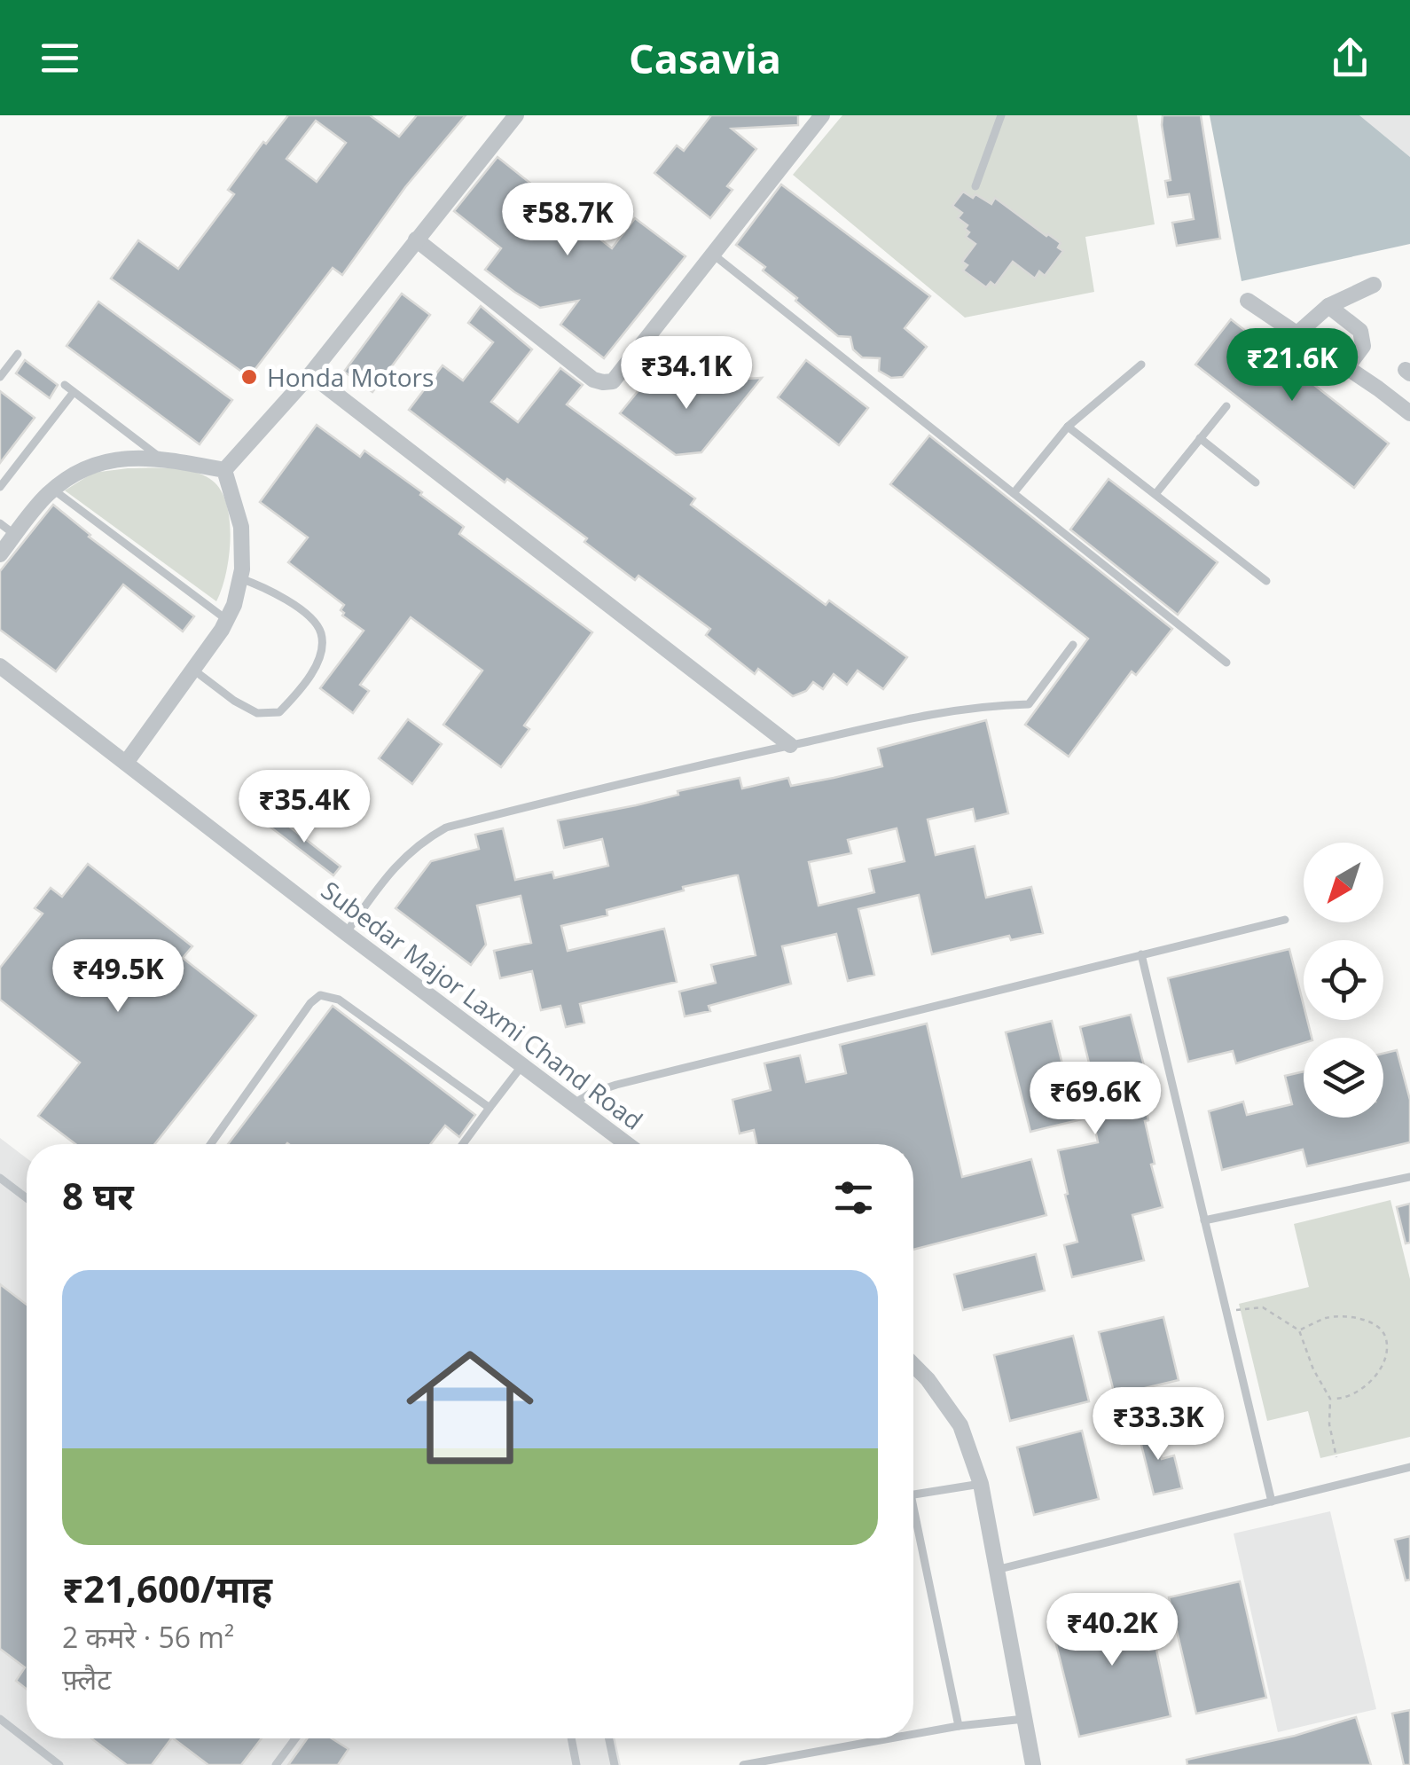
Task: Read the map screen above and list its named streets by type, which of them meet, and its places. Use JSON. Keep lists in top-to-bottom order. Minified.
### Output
{"streets":{"street":["Subedar Major Laxmi Chand Road"]},"places":["Honda Motors"],"north":"bottom left","page":{"header":"Casavia","price":["₹58.7K","₹21.6K","₹34.1K","₹35.4K","₹49.5K","₹69.6K","₹33.3K","₹40.2K"],"heading":"8 घर","list":[{"name":"₹21,600/माह","note":"2 कमरे · 56 m² · फ़्लैट"}]}}
